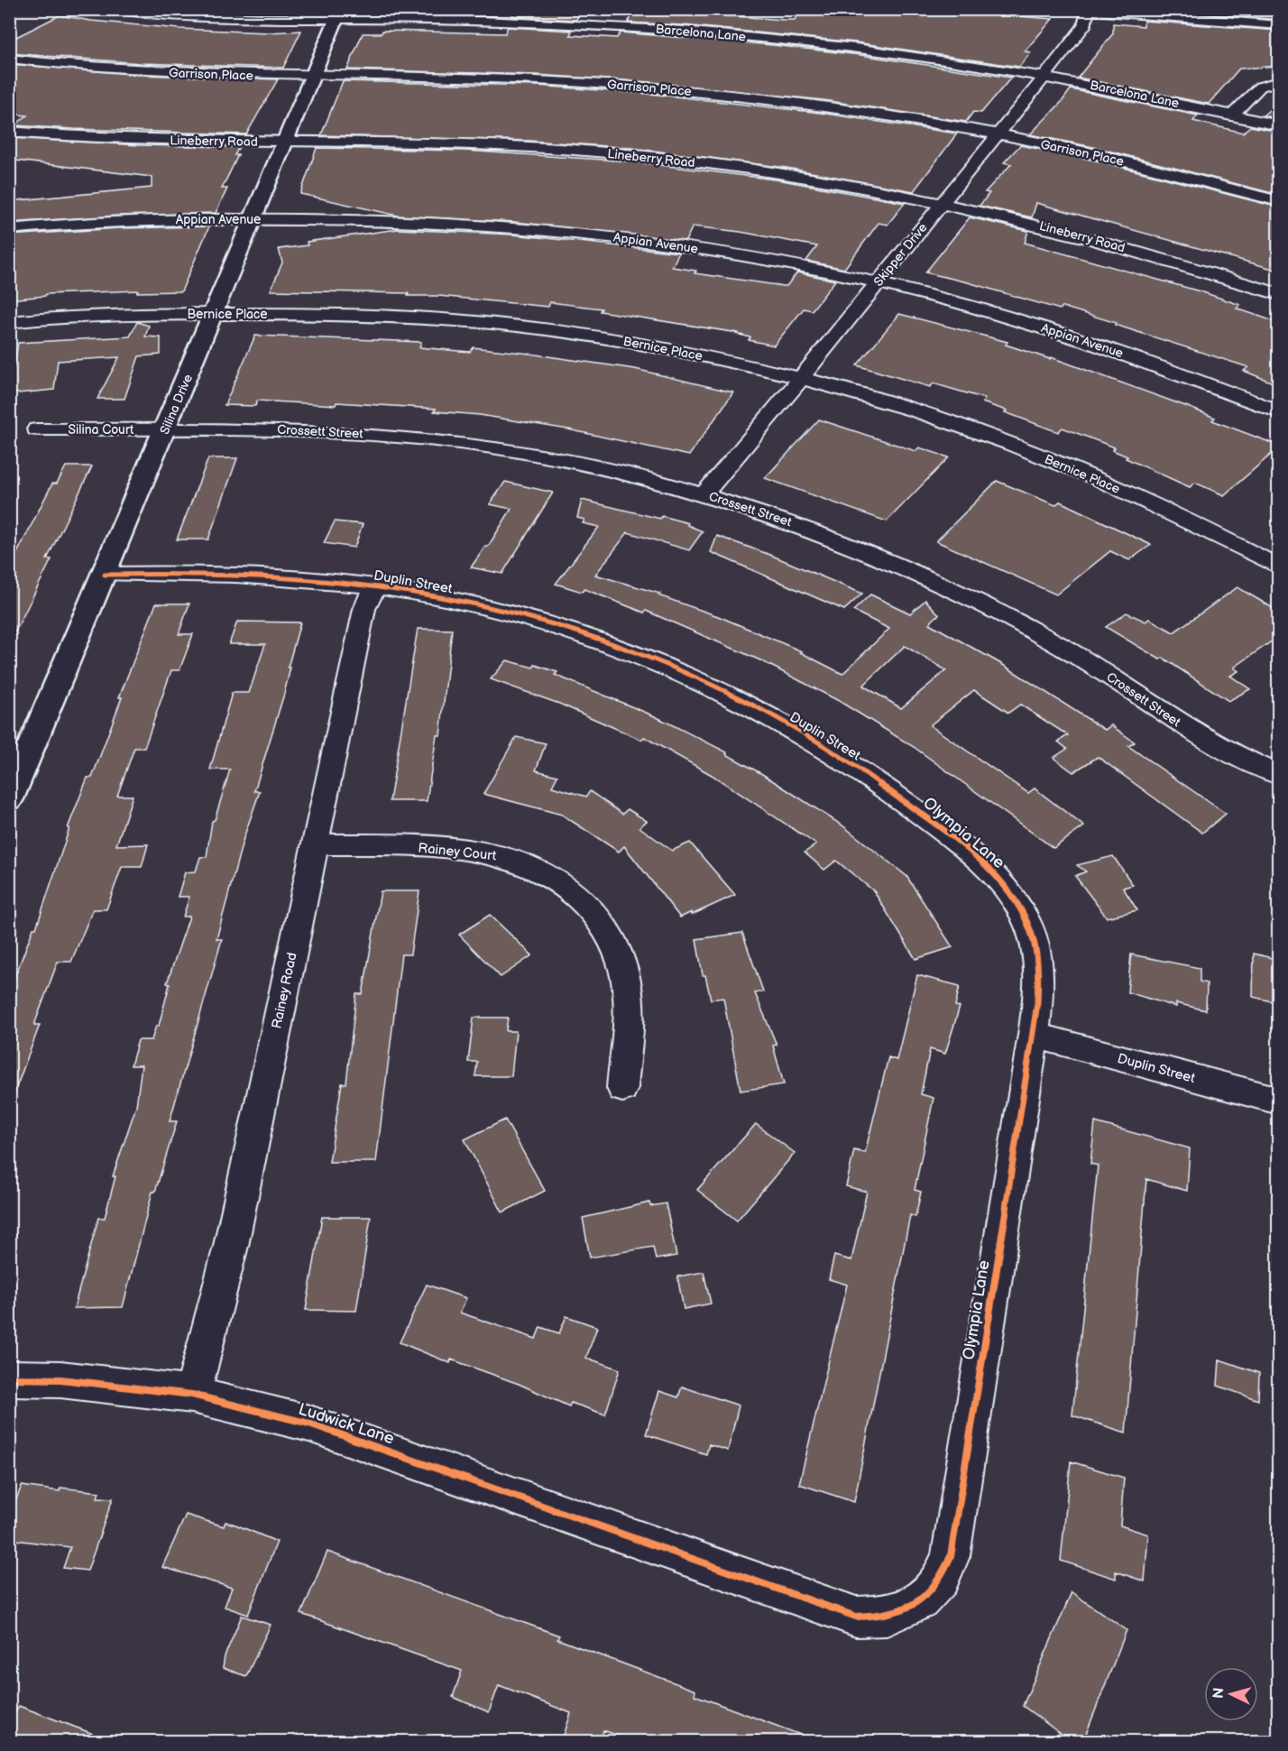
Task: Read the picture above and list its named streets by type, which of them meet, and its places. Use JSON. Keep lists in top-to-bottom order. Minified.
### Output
{"streets":{"street":["Barcelona Lane","Garrison Place","Lineberry Road","Appian Avenue","Skipper Drive","Bernice Place","Silina Drive","Silina Court","Crossett Street","Duplin Street","Olympia Lane","Rainey Court","Rainey Road","Ludwick Lane"]},"crossings":[["Barcelona Lane","Skipper Drive"],["Barcelona Lane","Silina Drive"],["Garrison Place","Skipper Drive"],["Garrison Place","Silina Drive"],["Lineberry Road","Skipper Drive"],["Lineberry Road","Silina Drive"],["Appian Avenue","Skipper Drive"],["Appian Avenue","Silina Drive"],["Skipper Drive","Bernice Place"],["Skipper Drive","Crossett Street"],["Bernice Place","Silina Drive"],["Silina Drive","Silina Court"],["Silina Drive","Crossett Street"],["Silina Drive","Duplin Street"],["Silina Court","Crossett Street"],["Duplin Street","Olympia Lane"],["Duplin Street","Rainey Road"],["Olympia Lane","Ludwick Lane"],["Rainey Court","Rainey Road"],["Rainey Road","Ludwick Lane"]],"north":"left"}
